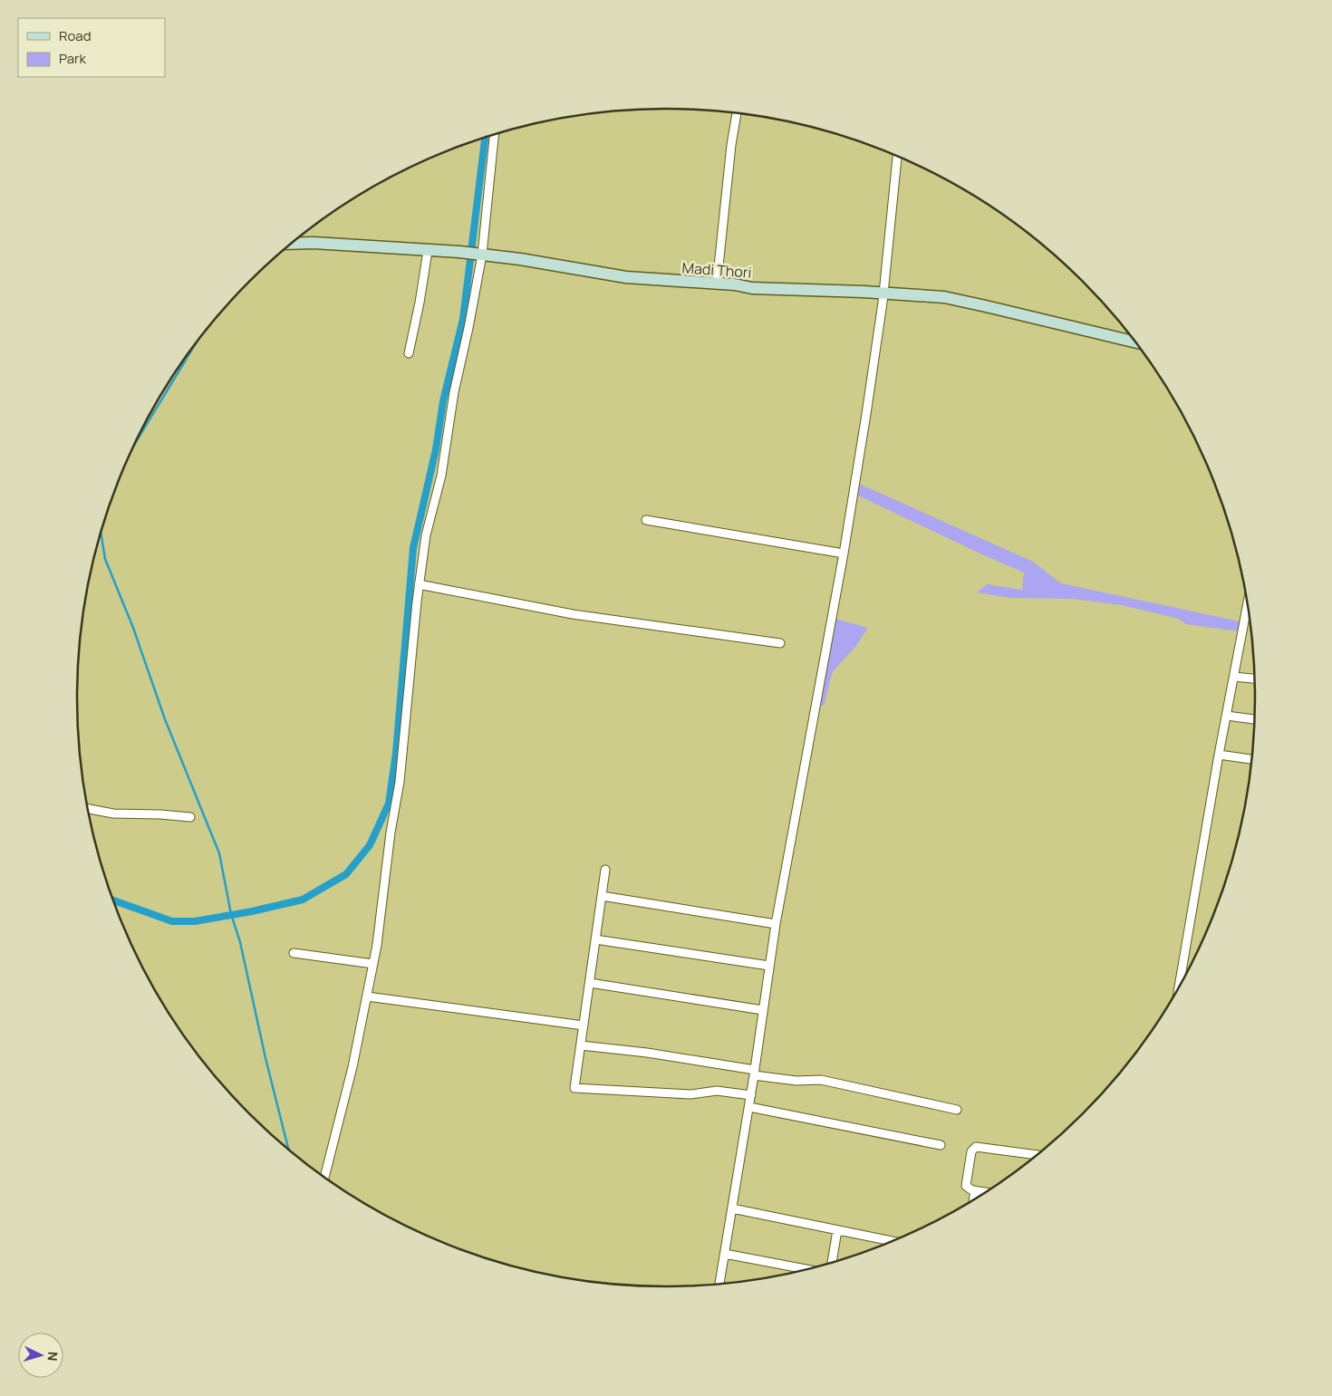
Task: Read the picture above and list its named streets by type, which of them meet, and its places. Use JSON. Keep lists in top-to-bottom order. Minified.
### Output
{"streets":{"main road":["Madi Thori"]},"legend":["Road","Park"],"north":"right"}
